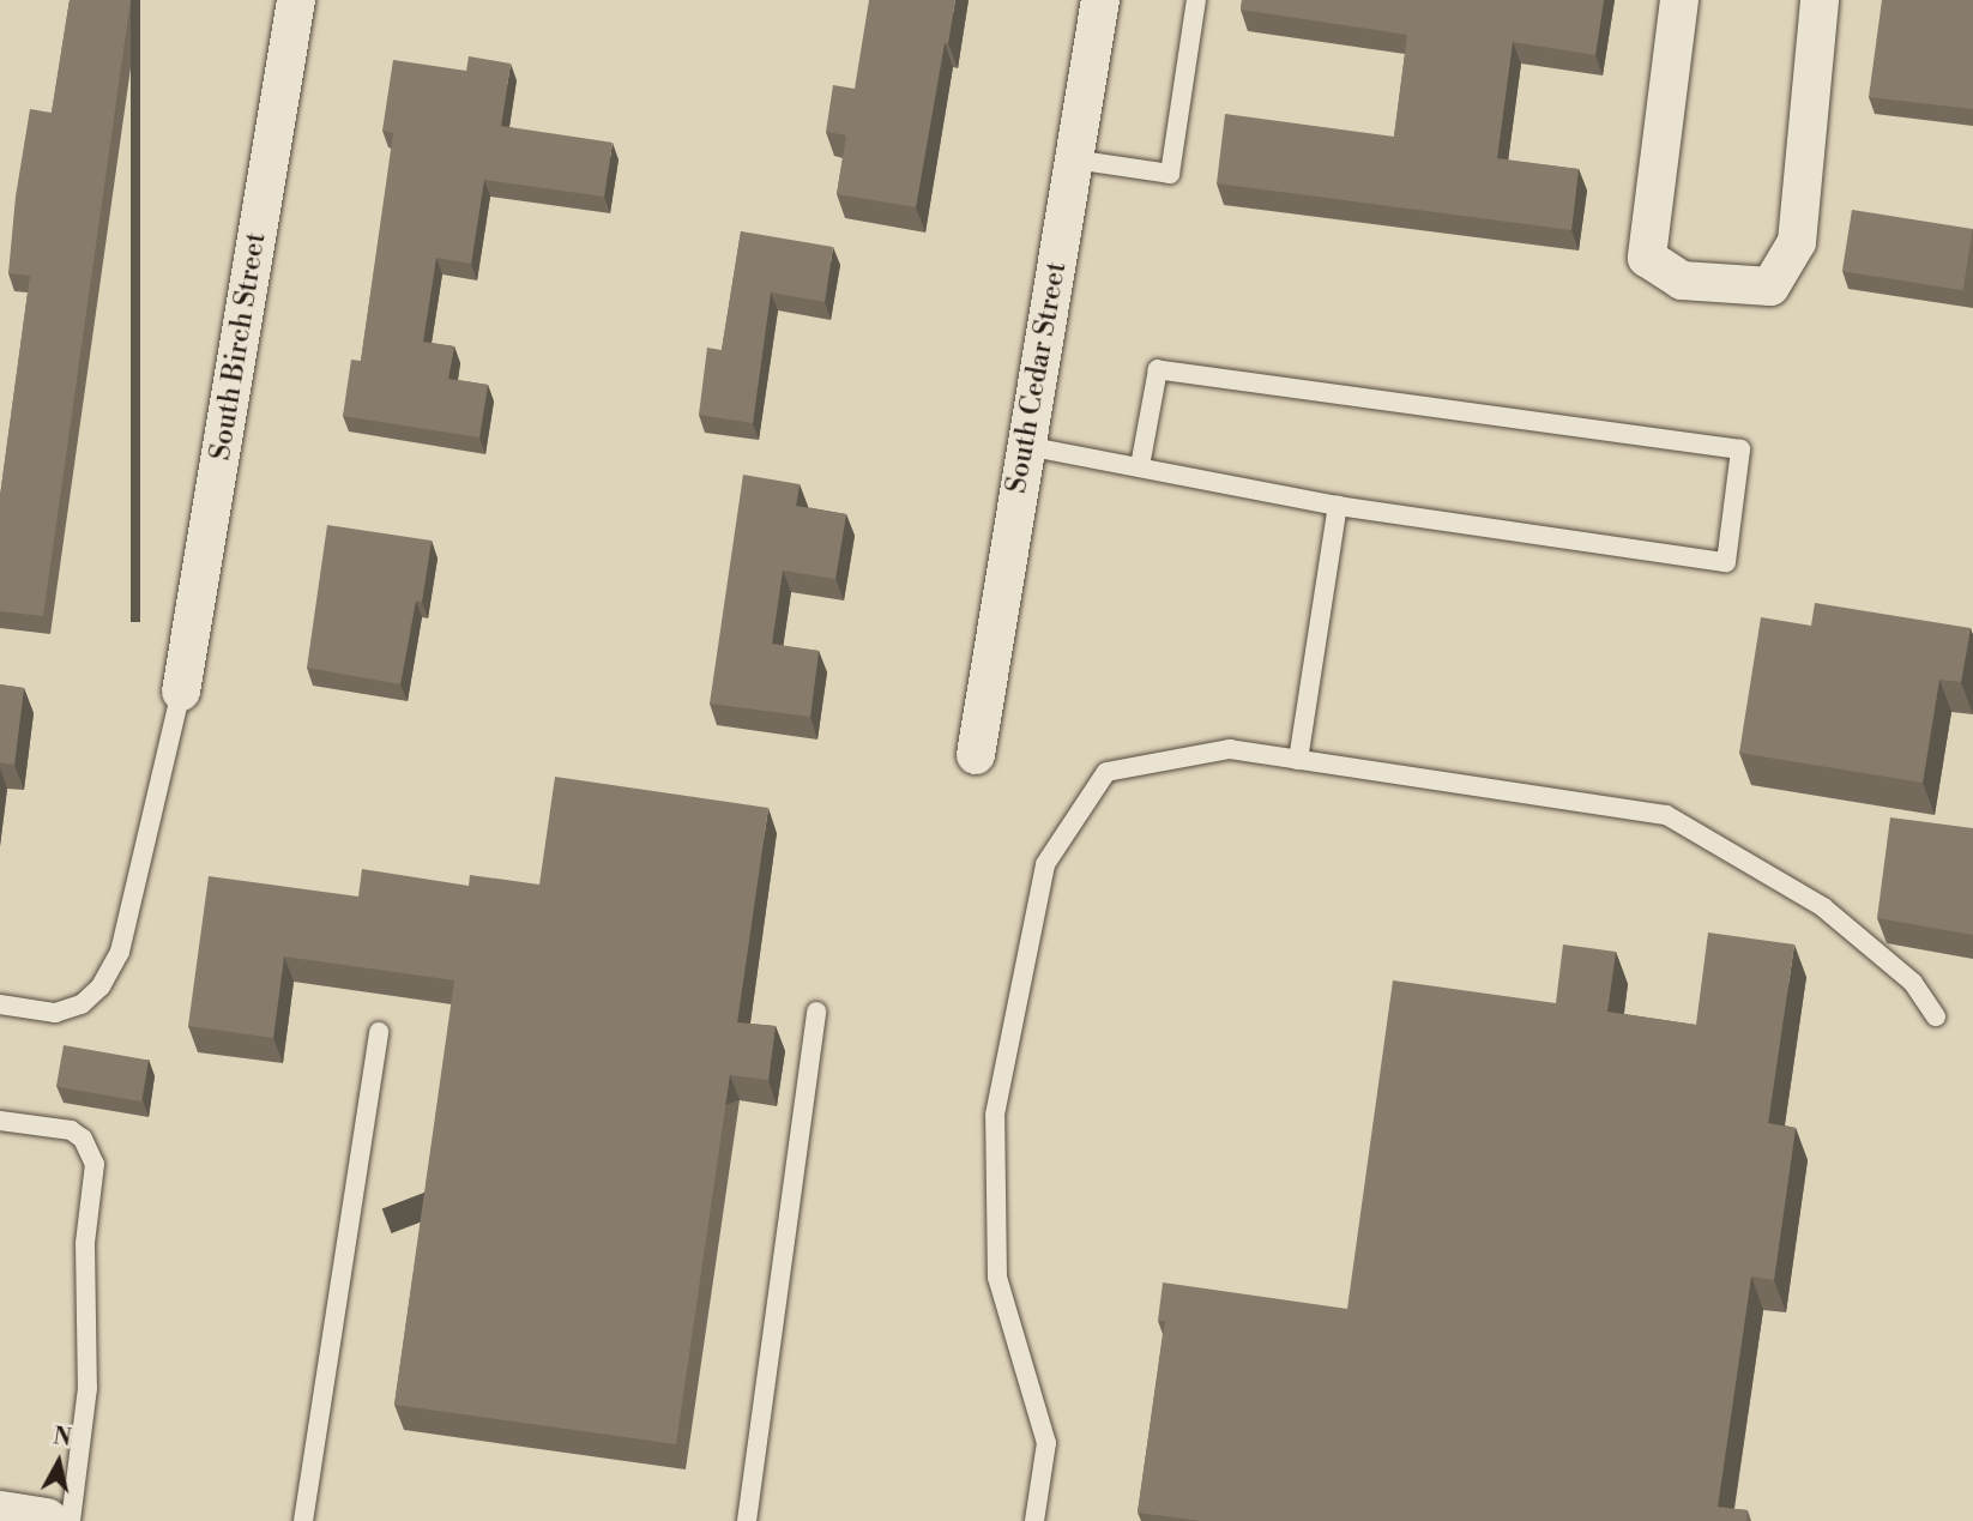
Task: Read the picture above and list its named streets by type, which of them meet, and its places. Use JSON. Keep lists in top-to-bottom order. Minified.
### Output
{"streets":{"street":["South Birch Street","South Cedar Street"]},"north":"top"}
